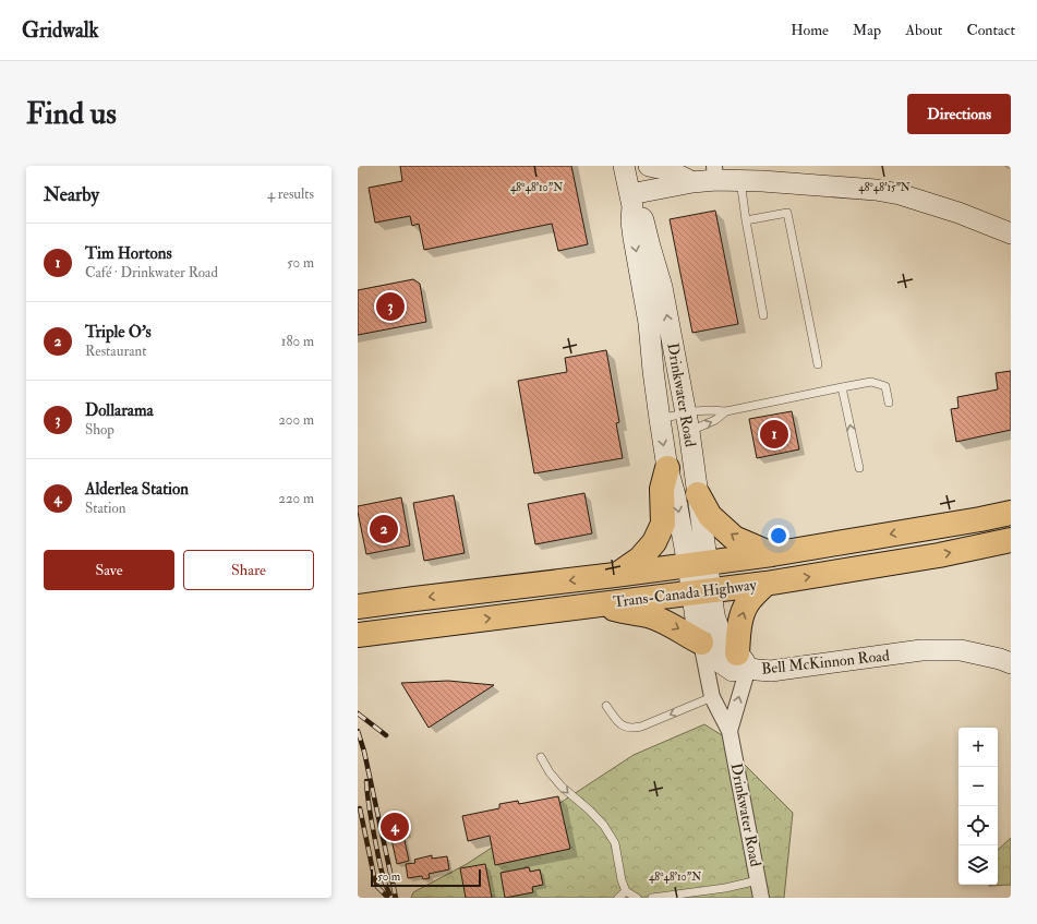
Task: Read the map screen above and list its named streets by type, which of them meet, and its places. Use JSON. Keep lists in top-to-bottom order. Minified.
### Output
{"streets":{"highway":["Trans-Canada Highway"],"street":["Drinkwater Road","Bell McKinnon Road"]},"crossings":[["Drinkwater Road","Trans-Canada Highway"],["Drinkwater Road","Bell McKinnon Road"],["Trans-Canada Highway","Bell McKinnon Road"]],"scale_bar":"50 m","page":{"header":"Gridwalk","nav":["Home","Map","About","Contact"],"buttons":["Directions",["Save","Share"]],"title":"Find us","heading":["Nearby","4 results"],"list":[{"mark":"1","name":"Tim Hortons","note":"Café · Drinkwater Road","value":"50 m"},{"mark":"2","name":"Triple O's","note":"Restaurant","value":"180 m"},{"mark":"3","name":"Dollarama","note":"Shop","value":"200 m"},{"mark":"4","name":"Alderlea Station","note":"Station","value":"220 m"}],"pins":["3","1","2","4"],"map_buttons":["+","−"],"scale":"50 m"},"coordinates":["48°48'10\"N","48°48'15\"N"]}
